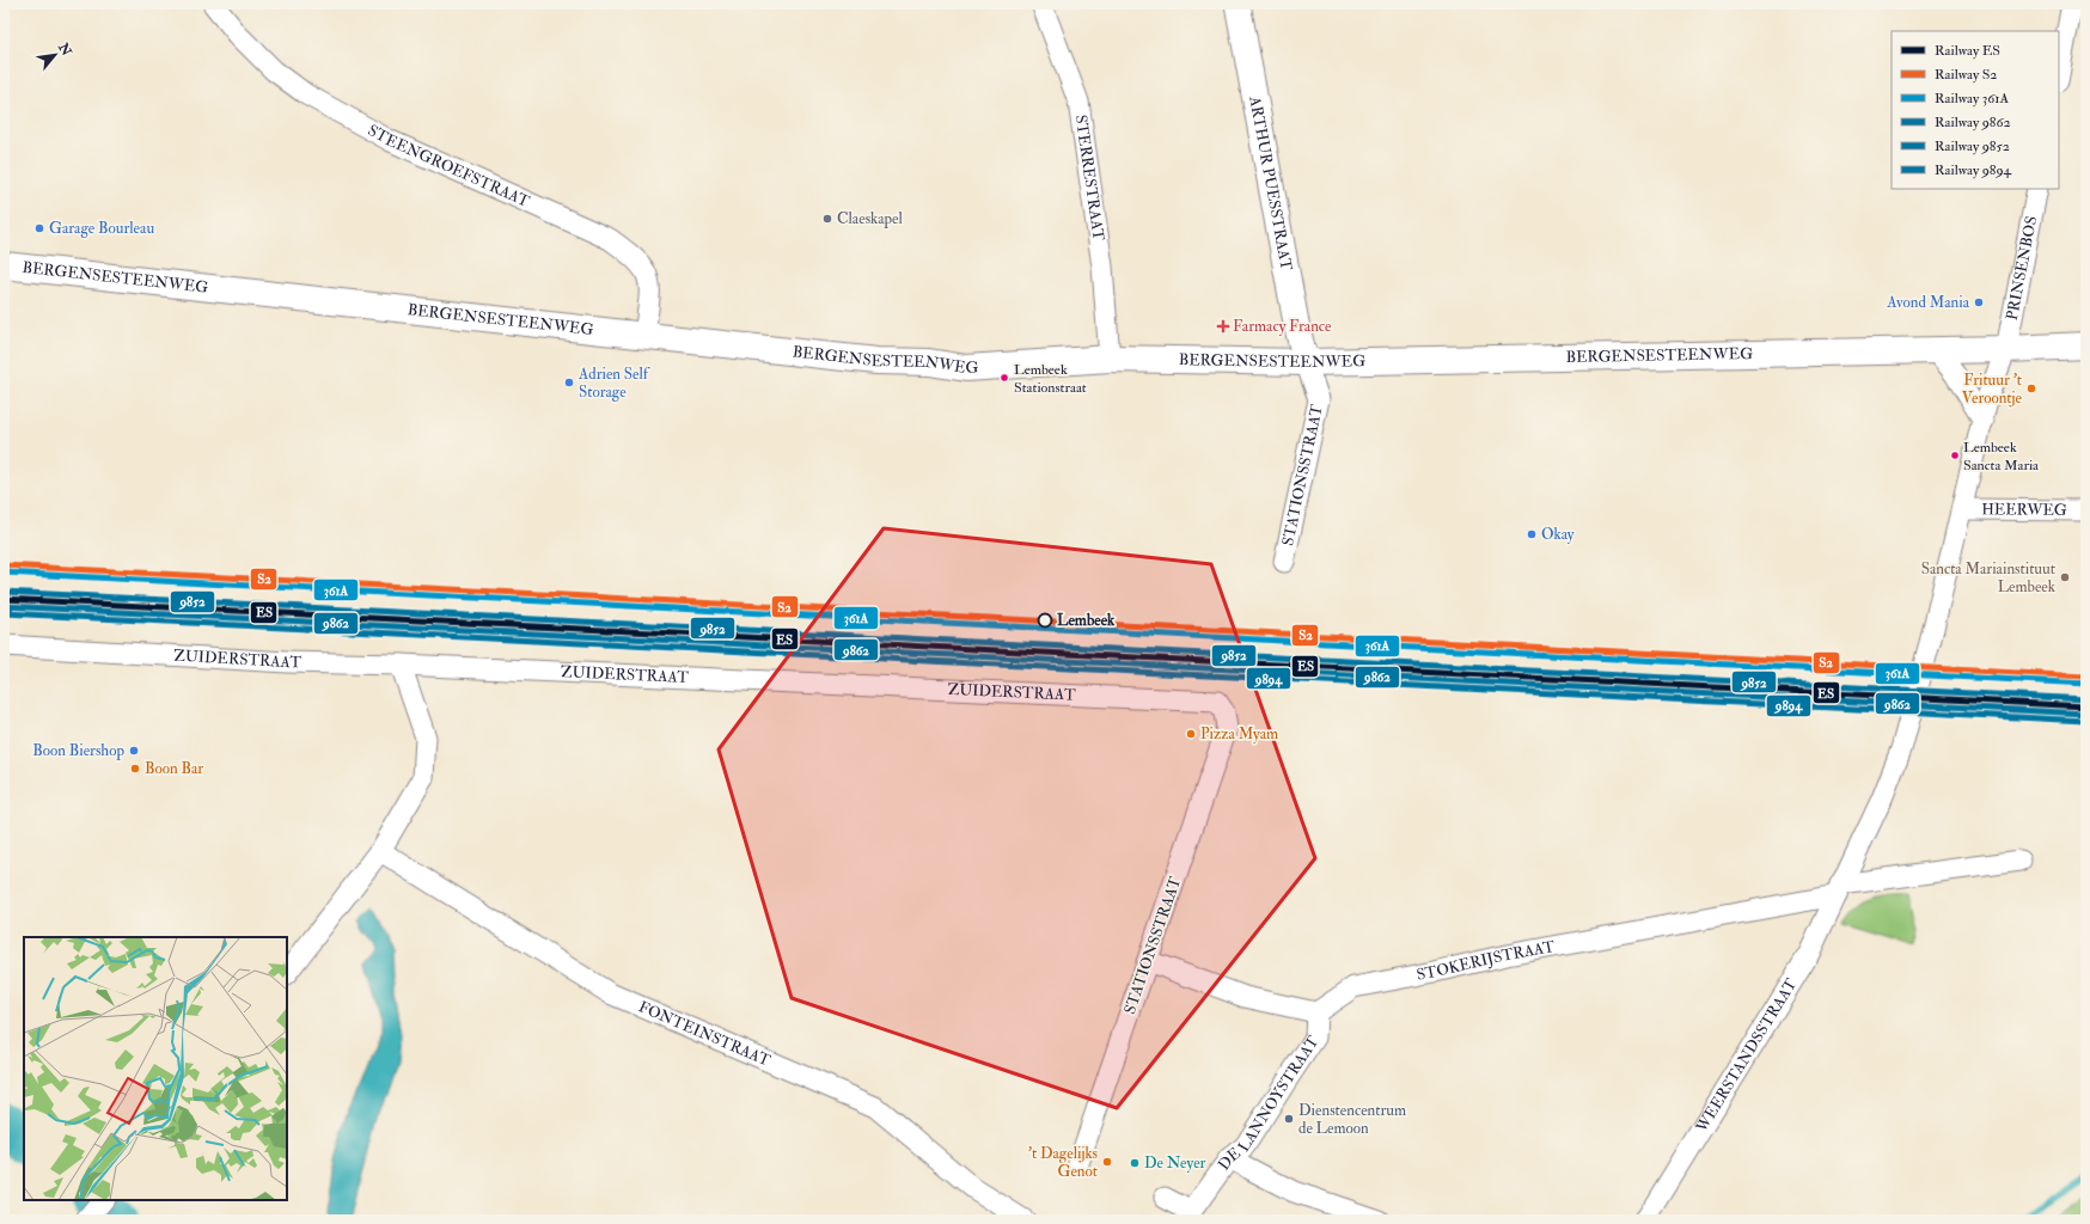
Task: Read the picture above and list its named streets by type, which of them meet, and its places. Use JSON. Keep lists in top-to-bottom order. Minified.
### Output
{"streets":{"main road":["BERGENSESTEENWEG"],"street":["STEENGROEFSTRAAT","STERRESTRAAT","ARTHUR PUESSTRAAT","PRINSENBOS","STATIONSSTRAAT","HEERWEG","ZUIDERSTRAAT","STOKERIJSTRAAT","FONTEINSTRAAT","WEERSTANDSSTRAAT","DE LANNOYSTRAAT"]},"crossings":[["STEENGROEFSTRAAT","BERGENSESTEENWEG"],["STERRESTRAAT","BERGENSESTEENWEG"],["ARTHUR PUESSTRAAT","BERGENSESTEENWEG"],["ARTHUR PUESSTRAAT","STATIONSSTRAAT"],["PRINSENBOS","BERGENSESTEENWEG"],["PRINSENBOS","WEERSTANDSSTRAAT"],["BERGENSESTEENWEG","STATIONSSTRAAT"],["BERGENSESTEENWEG","WEERSTANDSSTRAAT"],["STATIONSSTRAAT","ZUIDERSTRAAT"],["HEERWEG","WEERSTANDSSTRAAT"],["STOKERIJSTRAAT","WEERSTANDSSTRAAT"],["STOKERIJSTRAAT","DE LANNOYSTRAAT"]],"places":{"other":["Claeskapel","Garage Bourleau","Avond Mania","Lembeek Stationstraat","Adrien Self Storage","Frituur 't Veroontje","Lembeek Sancta Maria","Okay","Sancta Mariainstituut Lembeek","Lembeek","Pizza Myam","Boon Biershop","Boon Bar","Dienstencentrum de Lemoon","'t Dagelijks Genot","De Neyer"],"health":["Farmacy France"]},"lines":["rail line S2","rail line 361A","rail line 9852","rail line ES","rail line 9862","rail line 9894"],"legend":["Railway ES","Railway S2","Railway 361A","Railway 9862","Railway 9852","Railway 9894"],"north":"top right"}
